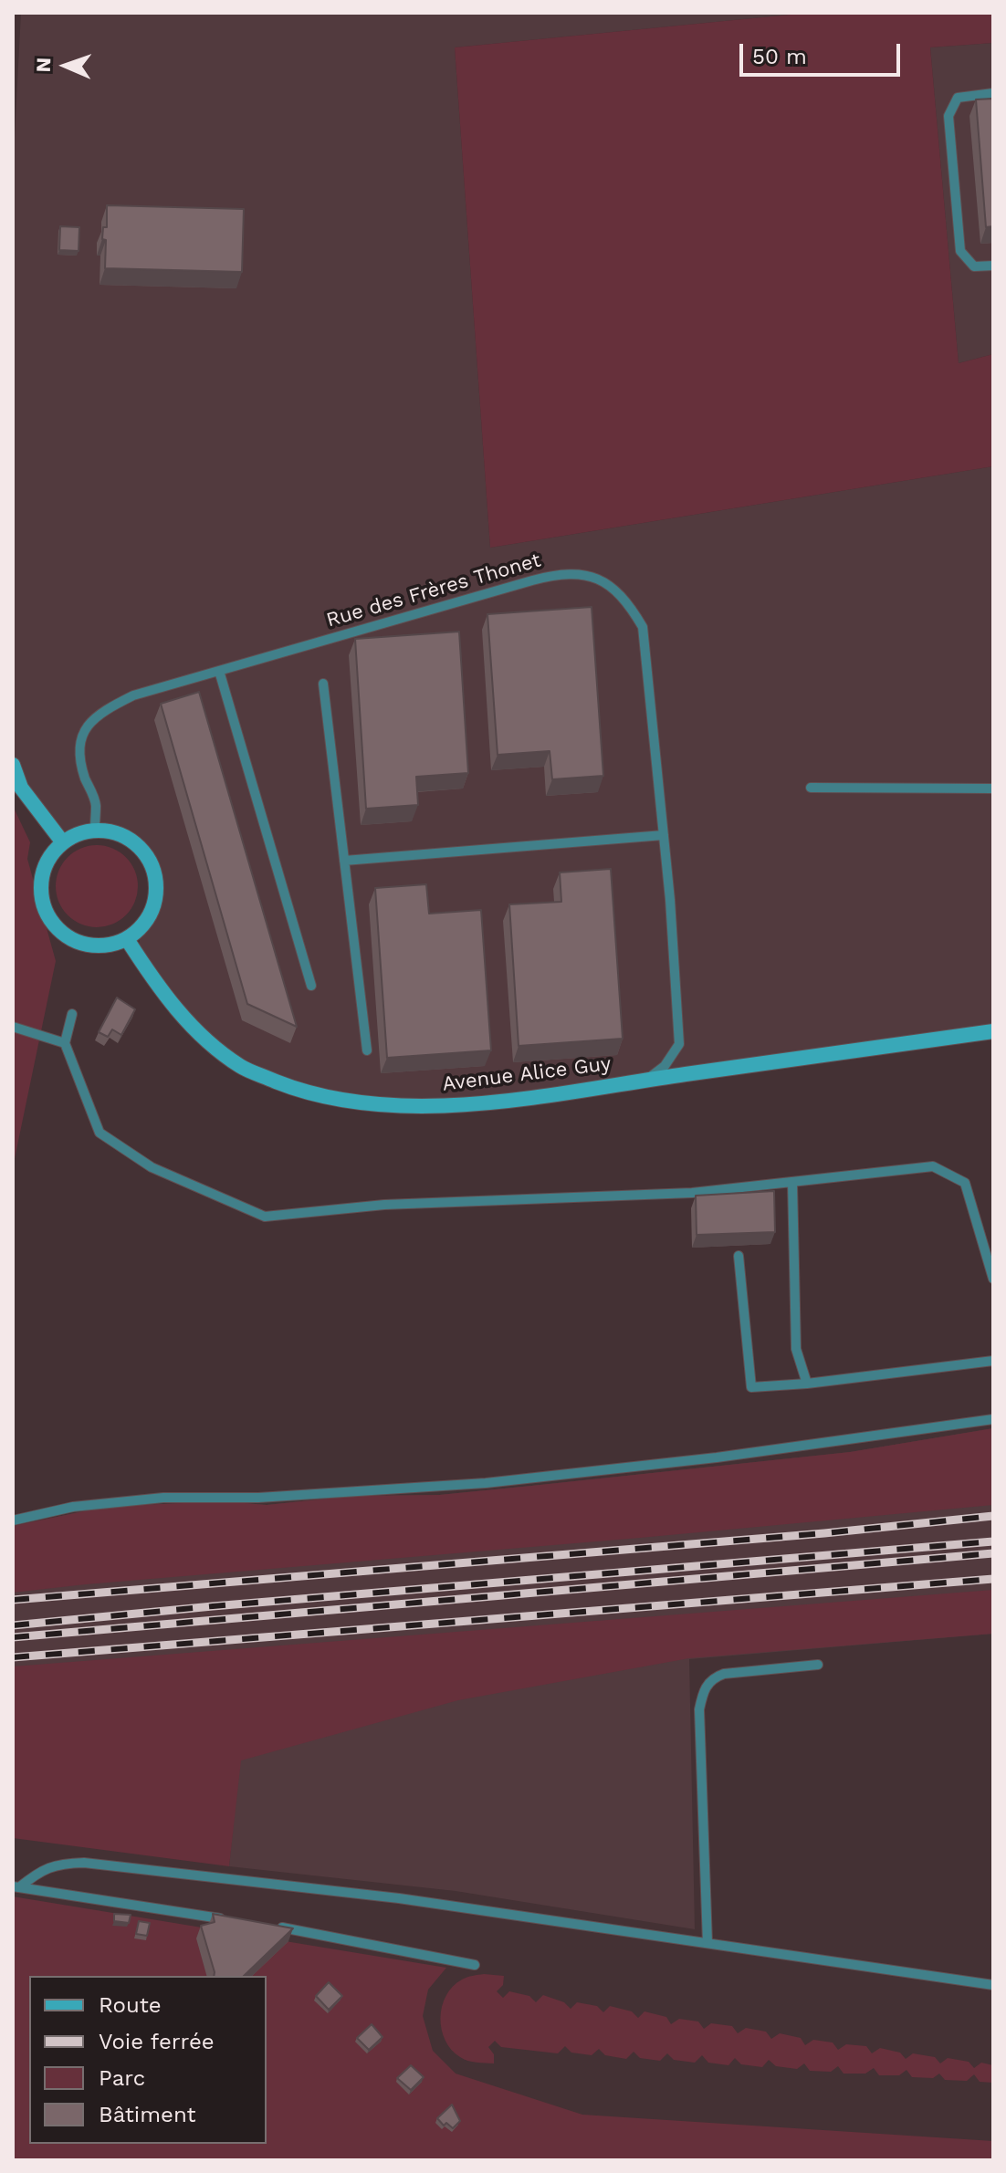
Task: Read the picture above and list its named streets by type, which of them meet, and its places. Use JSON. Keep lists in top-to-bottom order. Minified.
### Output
{"streets":{"main road":["Avenue Alice Guy"],"lane":["Rue des Frères Thonet"]},"crossings":[["Rue des Frères Thonet","Avenue Alice Guy"]],"legend":["Route","Voie ferrée","Parc","Bâtiment"],"scale_bar":"50 m","north":"left"}
